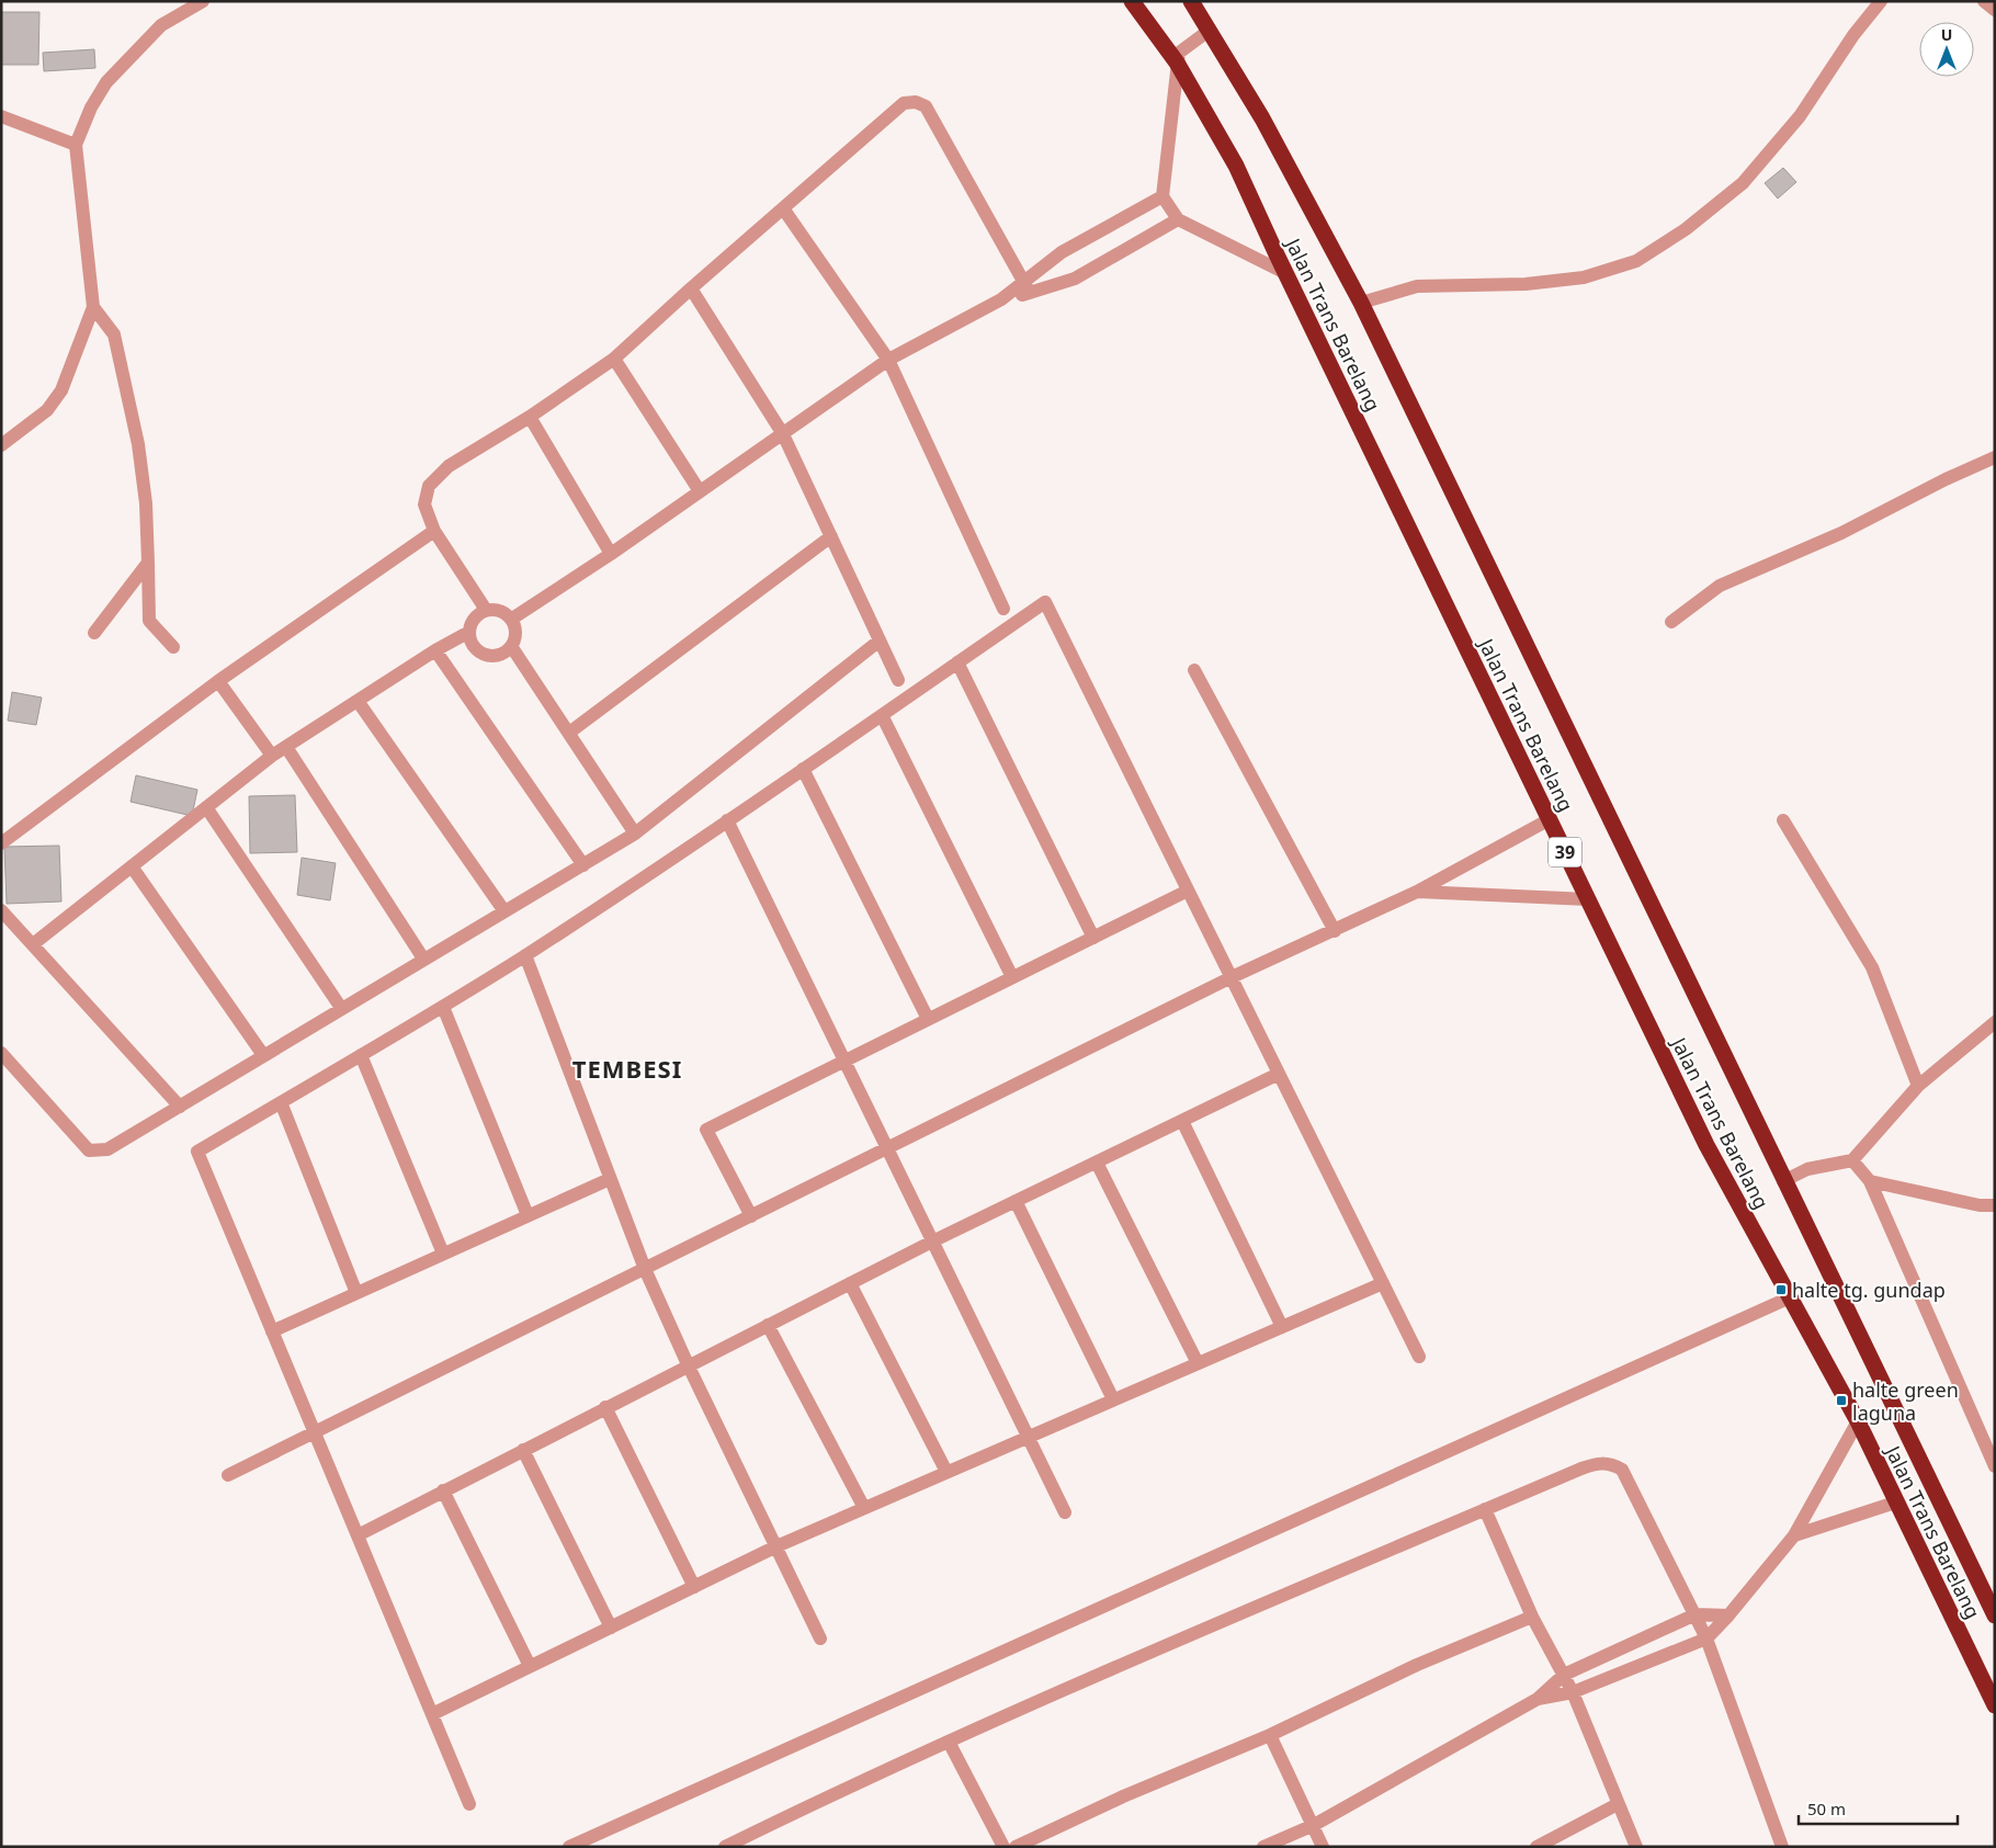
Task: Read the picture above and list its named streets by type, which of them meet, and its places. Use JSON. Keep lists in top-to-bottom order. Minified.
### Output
{"streets":{"highway":["Jalan Trans Barelang","39"]},"districts":["TEMBESI"],"places":{"transit":["halte tg. gundap","halte green laguna"]},"scale_bar":"50 m","north":"top"}
